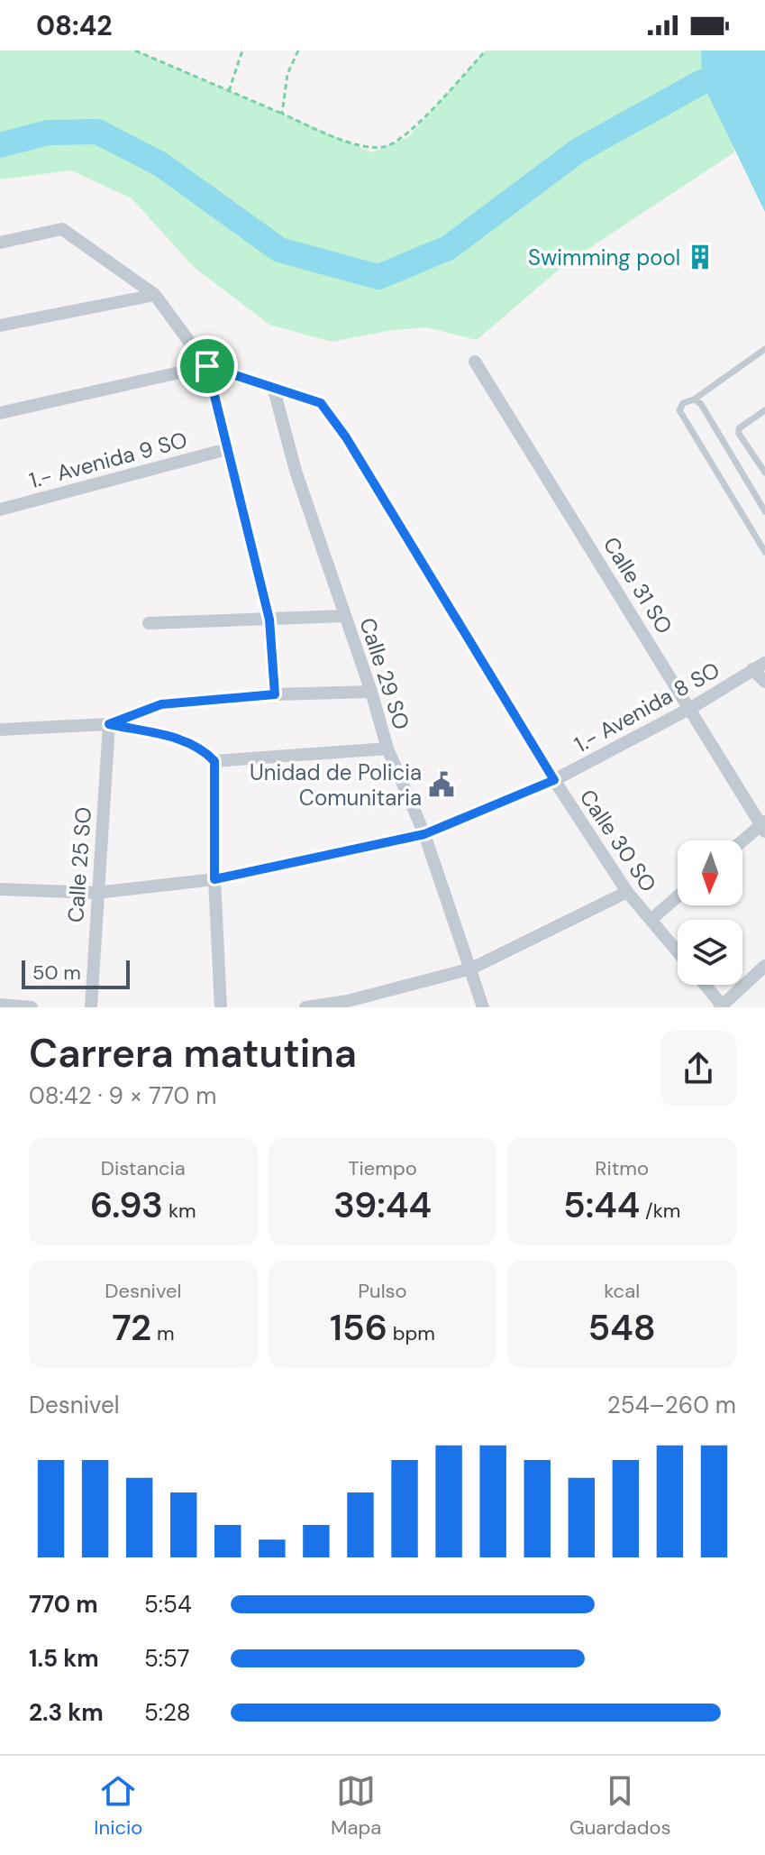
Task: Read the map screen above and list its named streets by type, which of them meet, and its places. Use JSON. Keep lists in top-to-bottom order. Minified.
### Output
{"streets":{"street":["1.- Avenida 9 SO","Calle 31 SO","Calle 29 SO","1.- Avenida 8 SO","Calle 30 SO","Calle 25 SO"]},"crossings":[["Calle 31 SO","1.- Avenida 8 SO"],["Calle 29 SO","1.- Avenida 8 SO"],["Calle 29 SO","Calle 30 SO"],["1.- Avenida 8 SO","Calle 30 SO"],["1.- Avenida 8 SO","Calle 25 SO"]],"places":{"building":["Swimming pool"],"public building":["Unidad de Policia Comunitaria"]},"scale_bar":"50 m","north":"bottom","page":{"status":"08:42","scale":"50 m","heading":["Carrera matutina","08:42 · 9 × 770 m"],"stats":[["Distancia","6.93 km"],["Tiempo","39:44"],["Ritmo","5:44 /km"],["Desnivel","72 m"],["Pulso","156 bpm"],["kcal","548"]],"chart":["Desnivel","254–260 m"],"list":[{"name":"770 m","note":"5:54"},{"name":"1.5 km","note":"5:57"},{"name":"2.3 km","note":"5:28"}],"tabs":["Inicio","Mapa","Guardados"]}}
